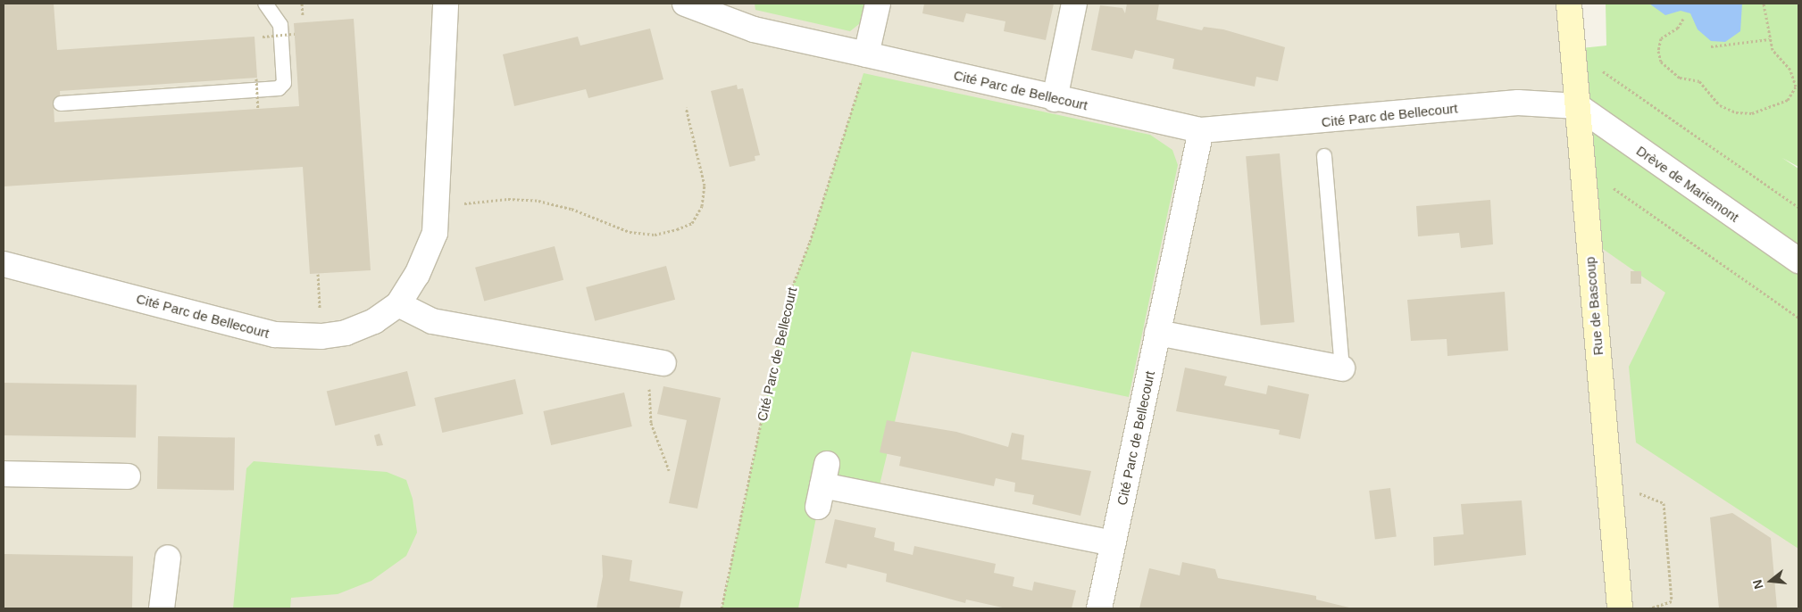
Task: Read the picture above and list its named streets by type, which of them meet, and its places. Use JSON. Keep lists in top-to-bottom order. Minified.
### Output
{"streets":{"main road":["Rue de Bascoup"],"street":["Cité Parc de Bellecourt","Drève de Mariemont"]},"crossings":[["Cité Parc de Bellecourt","Drève de Mariemont"],["Cité Parc de Bellecourt","Rue de Bascoup"],["Drève de Mariemont","Rue de Bascoup"]],"north":"left"}
